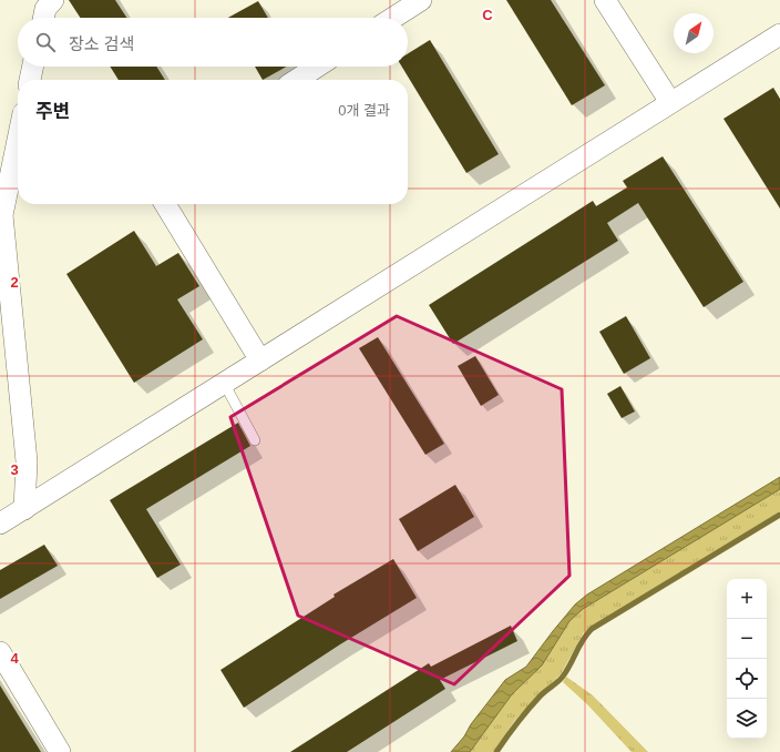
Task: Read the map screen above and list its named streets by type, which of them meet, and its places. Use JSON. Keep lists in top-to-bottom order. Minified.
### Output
{"north":"top right","page":{"search":"장소 검색","heading":["주변","0개 결과"],"map_buttons":["+","−"]},"grid":{"columns":["C"],"rows":["2","3","4"]}}
